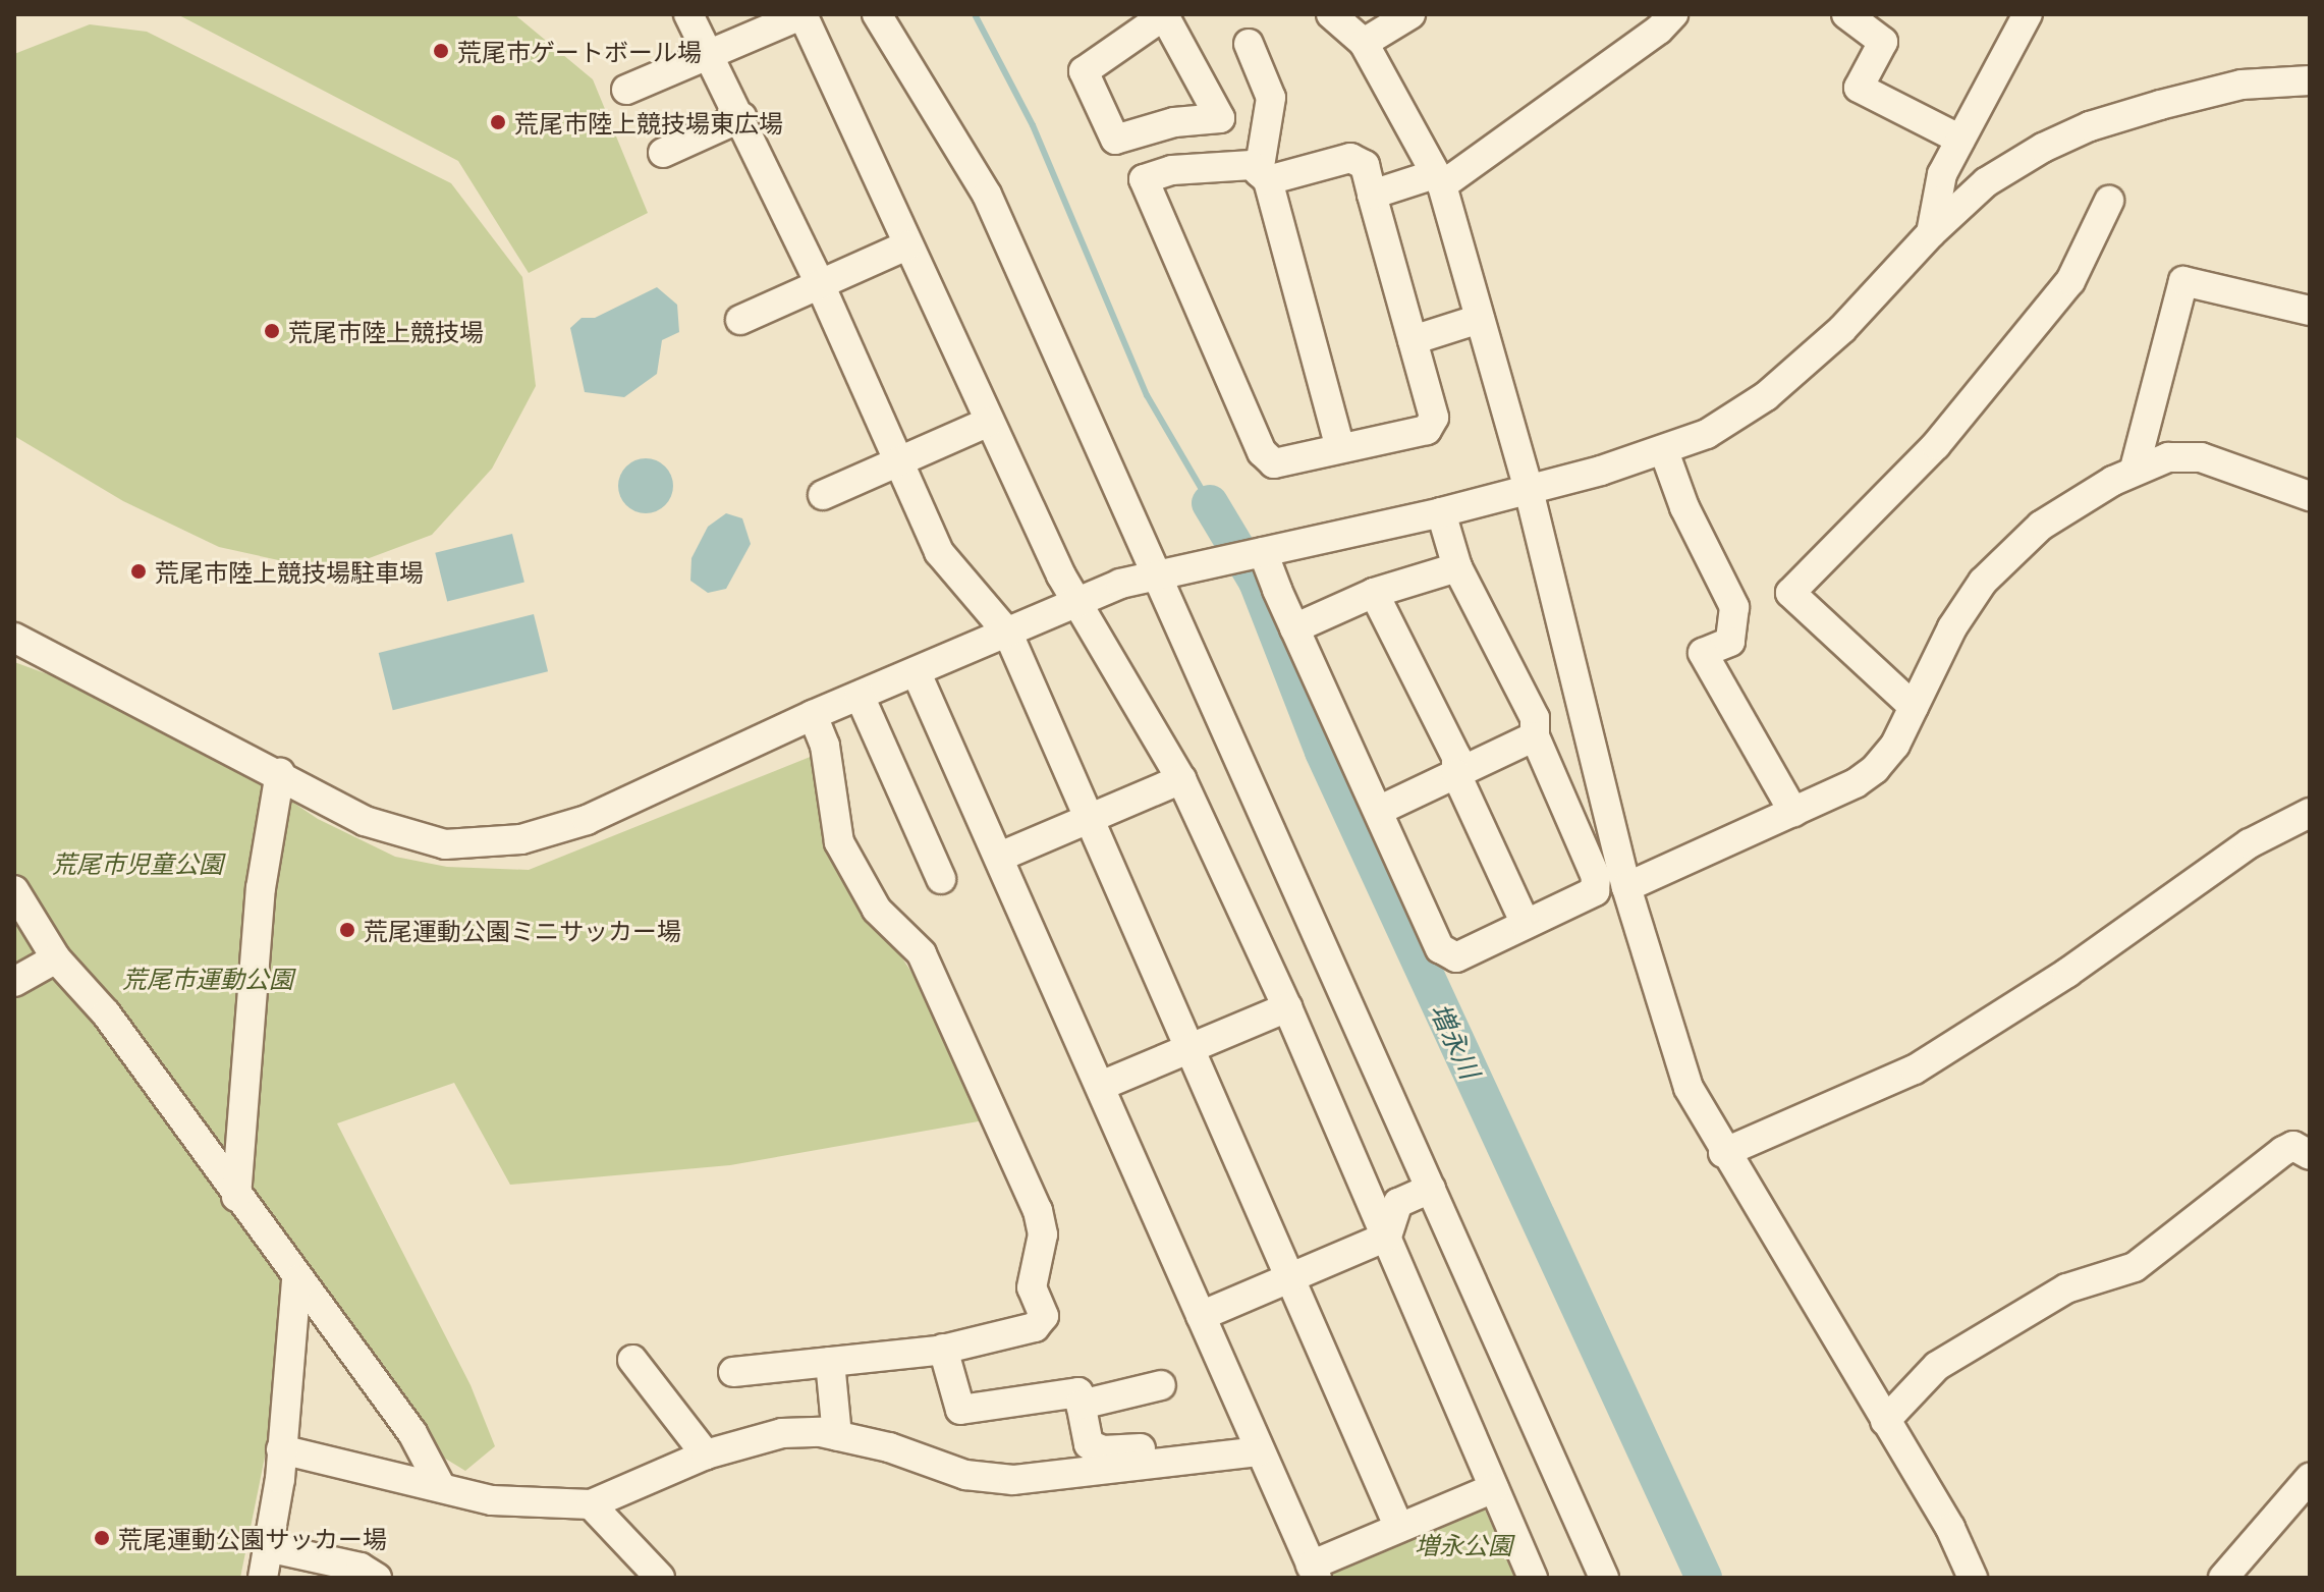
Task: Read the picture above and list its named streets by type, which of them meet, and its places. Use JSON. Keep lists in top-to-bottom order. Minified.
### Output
{"water":["増永川"],"parks":["荒尾市児童公園","荒尾市運動公園","増永公園"],"places":["荒尾市ゲートボール場","荒尾市陸上競技場東広場","荒尾市陸上競技場","荒尾市陸上競技場駐車場","荒尾運動公園ミニサッカー場","荒尾運動公園サッカー場"]}
